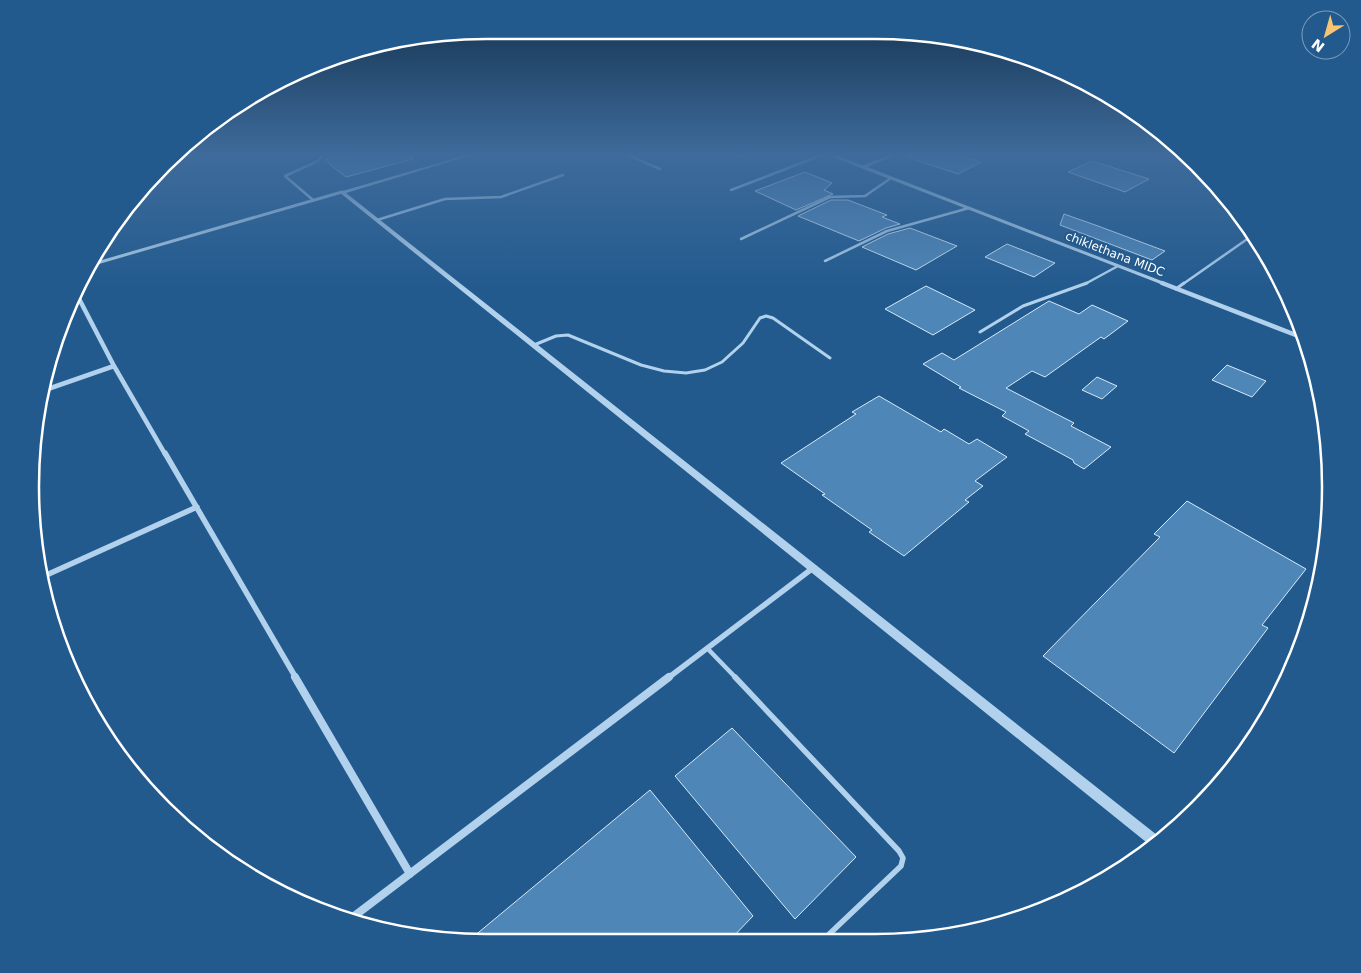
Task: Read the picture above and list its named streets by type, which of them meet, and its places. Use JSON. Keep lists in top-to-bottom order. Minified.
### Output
{"streets":{"street":["chiklethana MIDC"]},"north":"bottom left"}
